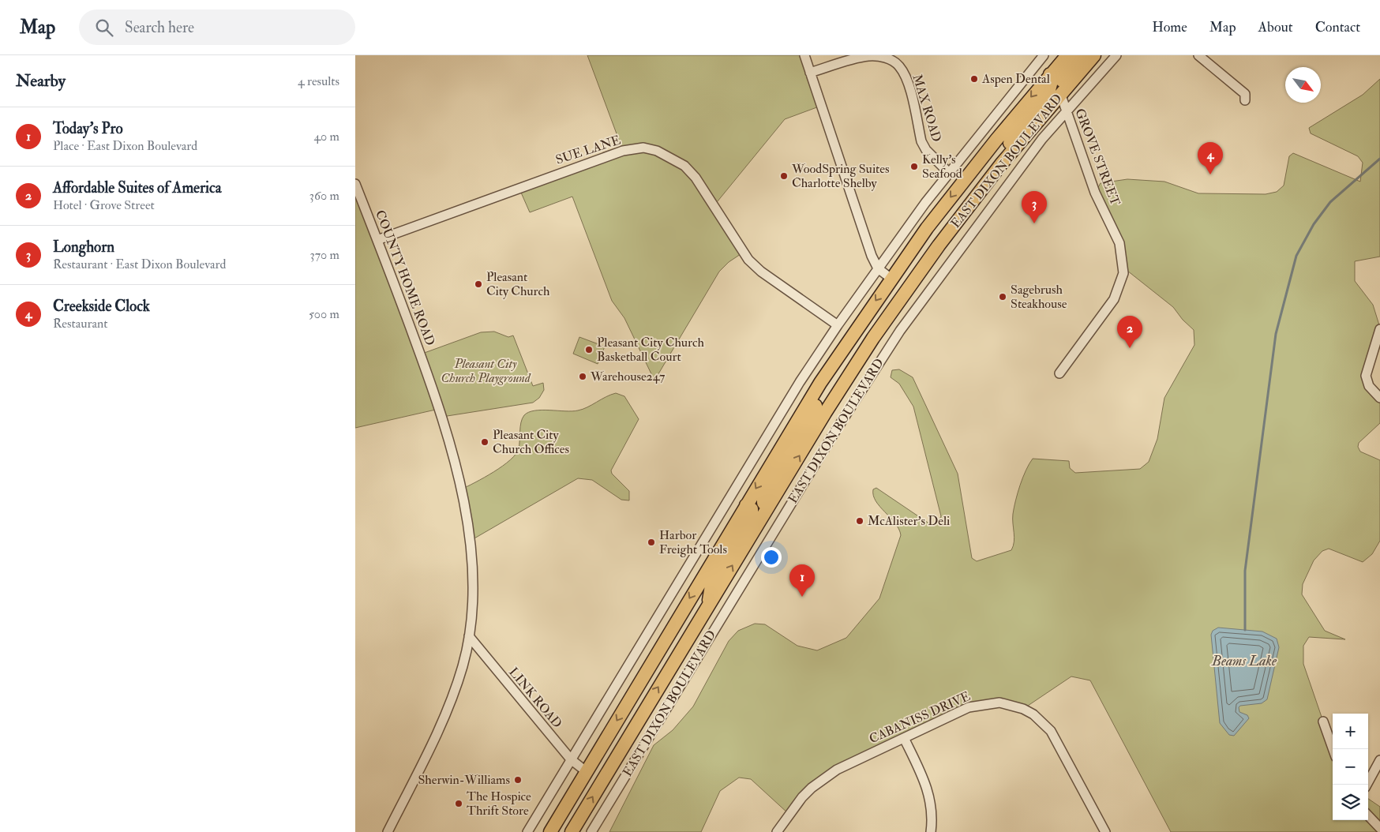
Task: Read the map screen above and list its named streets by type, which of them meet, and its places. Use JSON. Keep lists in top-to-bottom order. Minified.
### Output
{"streets":{"highway":["EAST DIXON BOULEVARD"],"street":["MAX ROAD","SUE LANE","GROVE STREET","COUNTY HOME ROAD","LINK ROAD","CABANISS DRIVE"]},"crossings":[["SUE LANE","COUNTY HOME ROAD"],["GROVE STREET","EAST DIXON BOULEVARD"],["EAST DIXON BOULEVARD","LINK ROAD"],["COUNTY HOME ROAD","LINK ROAD"]],"water":["Beams Lake"],"parks":["Pleasant City Church Playground"],"places":["Aspen Dental","Kelly's Seafood","WoodSpring Suites Charlotte Shelby","Pleasant City Church","Sagebrush Steakhouse","Pleasant City Church Basketball Court","Warehouse247","Pleasant City Church Offices","McAlister's Deli","Harbor Freight Tools","Sherwin-Williams","The Hospice Thrift Store"],"north":"bottom right","page":{"header":"Map","search":"Search here","nav":["Home","Map","About","Contact"],"heading":["Nearby","4 results"],"list":[{"mark":"1","name":"Today's Pro","note":"Place · East Dixon Boulevard","value":"40 m"},{"mark":"2","name":"Affordable Suites of America","note":"Hotel · Grove Street","value":"360 m"},{"mark":"3","name":"Longhorn","note":"Restaurant · East Dixon Boulevard","value":"370 m"},{"mark":"4","name":"Creekside Clock","note":"Restaurant","value":"500 m"}],"pins":["4","3","2","1"],"map_buttons":["+","−"]}}
